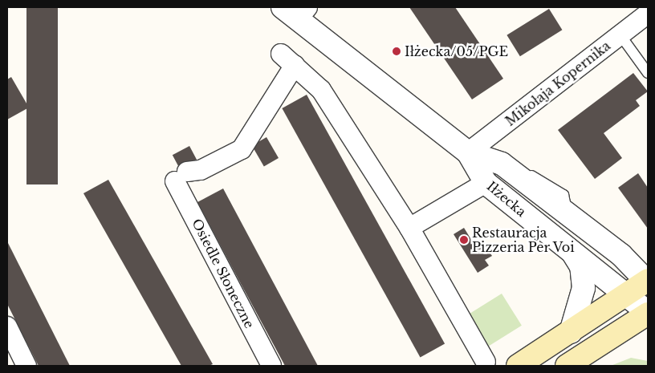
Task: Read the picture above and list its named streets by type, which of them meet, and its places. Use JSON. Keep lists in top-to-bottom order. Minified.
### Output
{"streets":{"street":["Mikołaja Kopernika","Iłżecka","Osiedle Słoneczne"]},"crossings":[["Mikołaja Kopernika","Iłżecka"]],"places":["Iłżecka/05/PGE","Restauracja Pizzeria Per Voi"]}
